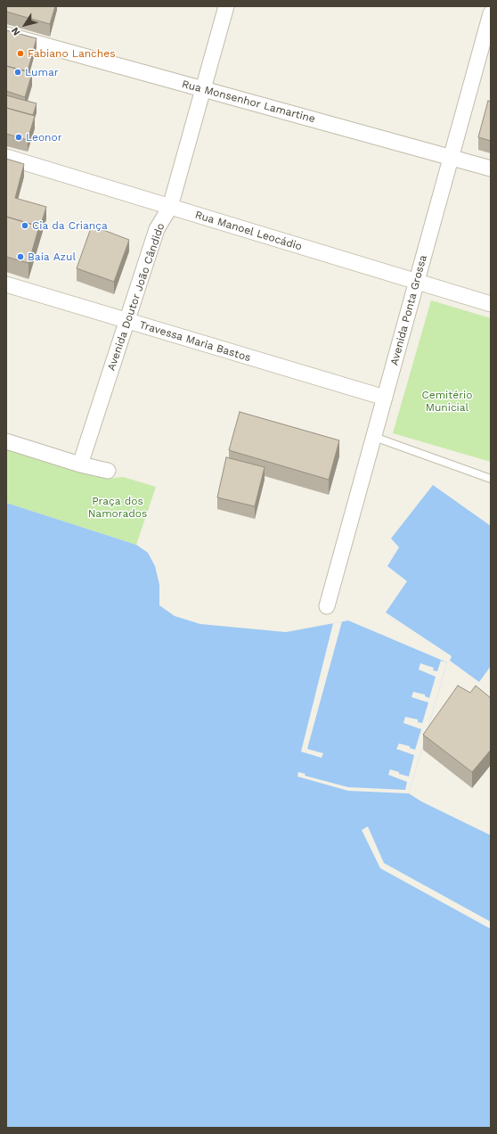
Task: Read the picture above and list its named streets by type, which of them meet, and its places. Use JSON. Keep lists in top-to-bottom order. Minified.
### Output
{"streets":{"street":["Rua Monsenhor Lamartine","Rua Manoel Leocádio","Avenida Doutor João Cândido","Avenida Ponta Grossa","Travessa Maria Bastos"]},"crossings":[["Rua Monsenhor Lamartine","Avenida Doutor João Cândido"],["Rua Monsenhor Lamartine","Avenida Ponta Grossa"],["Rua Manoel Leocádio","Avenida Doutor João Cândido"],["Rua Manoel Leocádio","Avenida Ponta Grossa"],["Avenida Doutor João Cândido","Travessa Maria Bastos"],["Avenida Ponta Grossa","Travessa Maria Bastos"]],"parks":["Cemitério Municial","Praça dos Namorados"],"places":["Fabiano Lanches","Lumar","Leonor","Cia da Criança","Baía Azul"],"north":"bottom left"}
